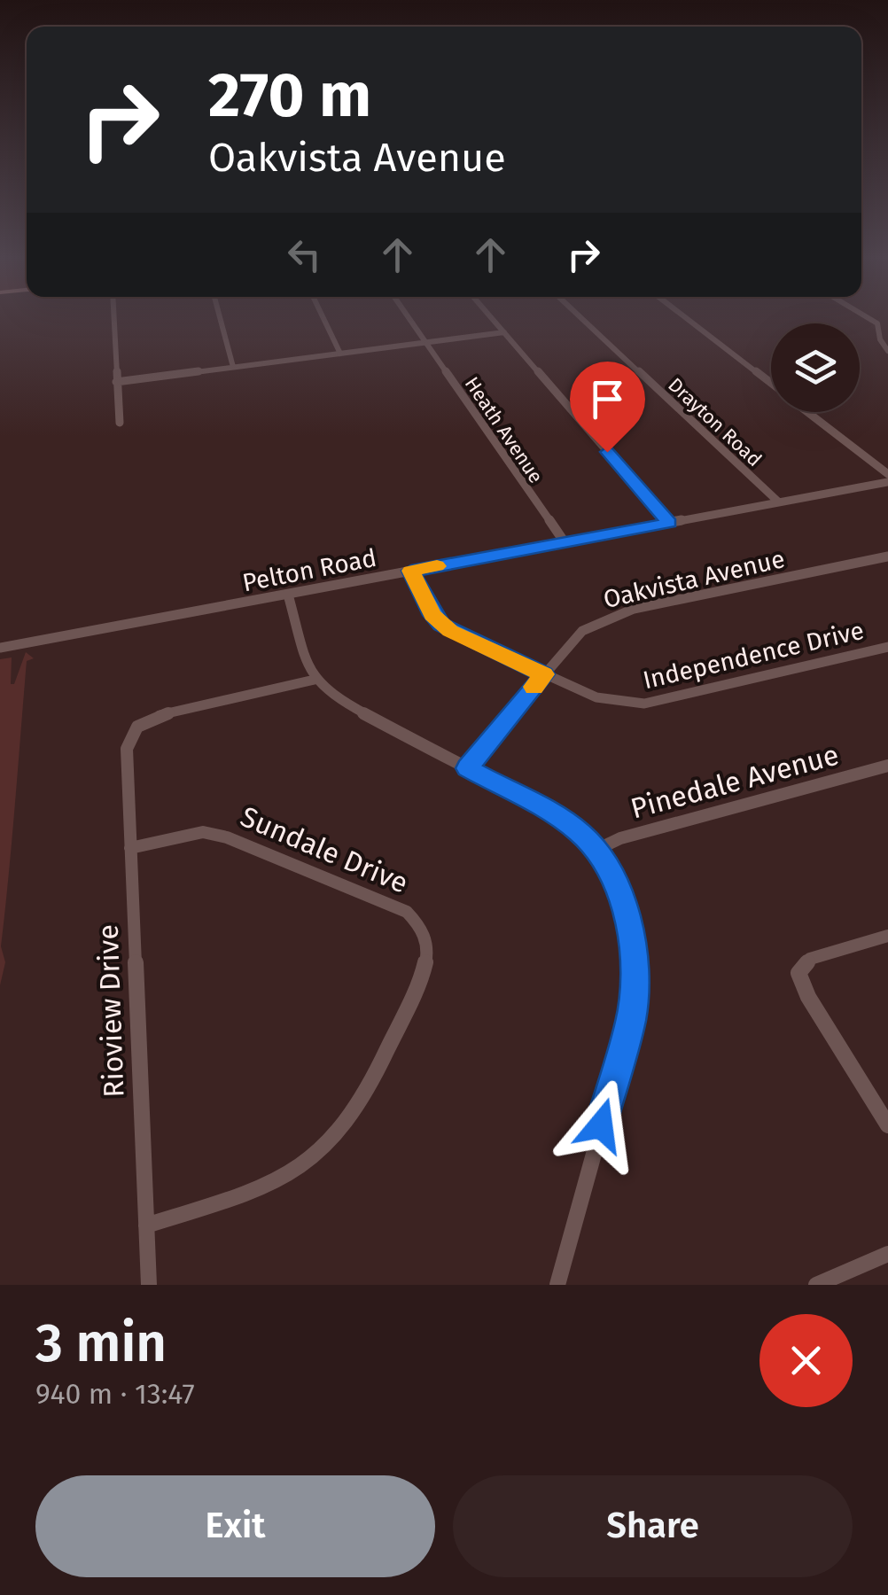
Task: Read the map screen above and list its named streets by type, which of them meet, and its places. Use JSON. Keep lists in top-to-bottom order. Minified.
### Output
{"streets":{"street":["Drayton Road","Heath Avenue","Pelton Road","Oakvista Avenue","Independence Drive","Pinedale Avenue","Sundale Drive","Rioview Drive"]},"crossings":[["Drayton Road","Pelton Road"],["Heath Avenue","Pelton Road"],["Pelton Road","Independence Drive"],["Oakvista Avenue","Independence Drive"],["Sundale Drive","Rioview Drive"]],"page":{"turn":["270 m","Oakvista Avenue"],"heading":["3 min","940 m · 13:47"],"buttons":["Exit","Share"]}}
